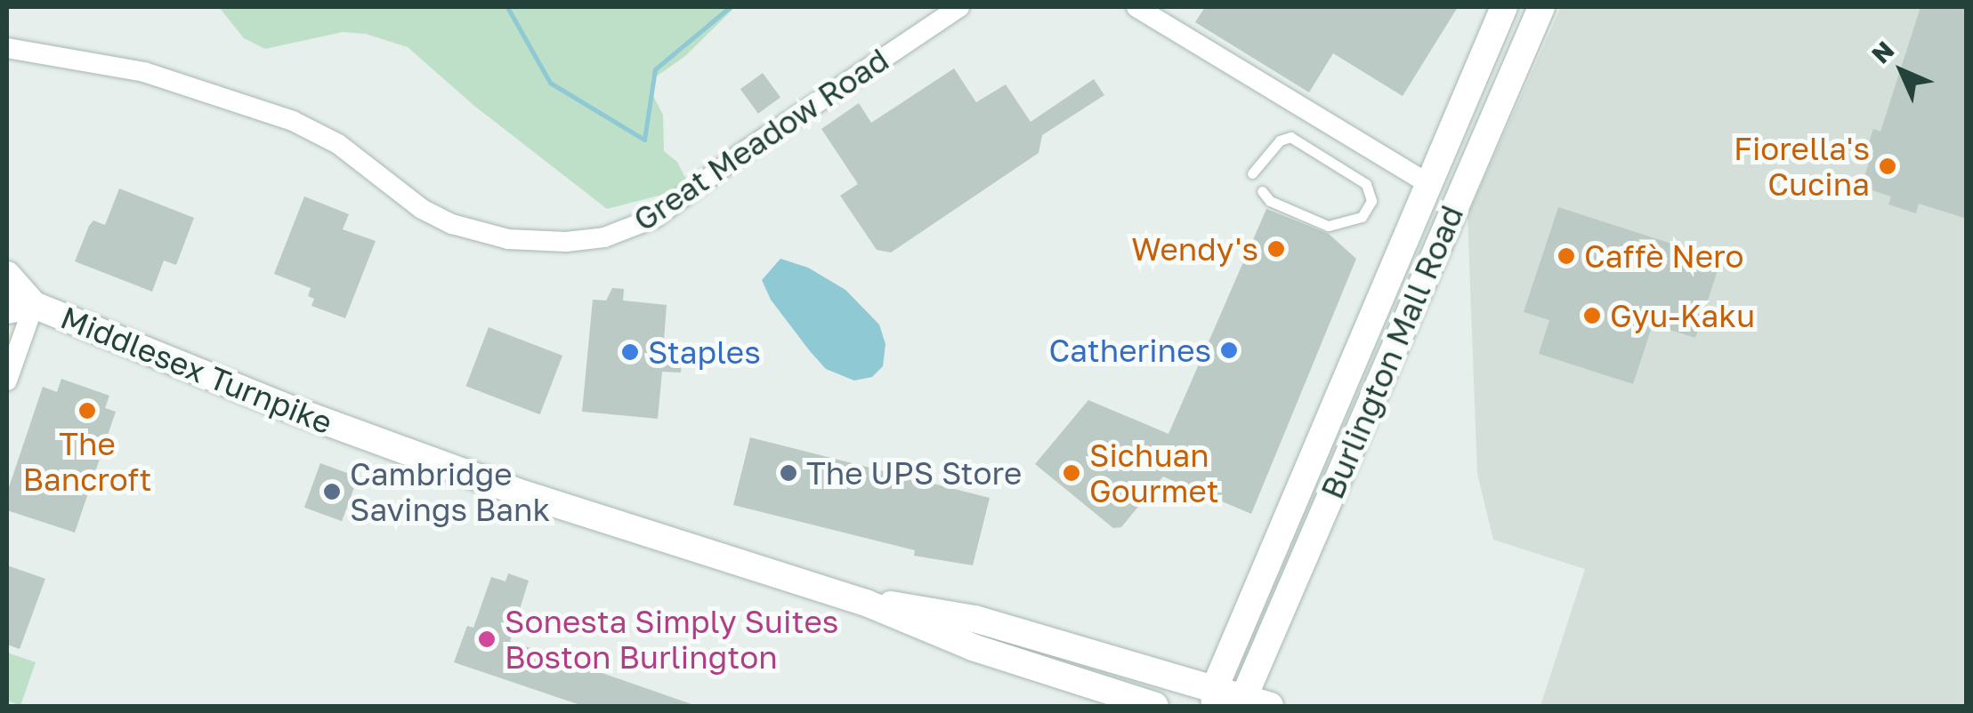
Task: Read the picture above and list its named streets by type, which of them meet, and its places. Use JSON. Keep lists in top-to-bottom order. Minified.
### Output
{"streets":{"main road":["Burlington Mall Road","Middlesex Turnpike"],"street":["Great Meadow Road"]},"crossings":[["Burlington Mall Road","Middlesex Turnpike"]],"places":["Fiorella's Cucina","Wendy's","Caffè Nero","Gyu-Kaku","Catherines","Staples","The Bancroft","The UPS Store","Sichuan Gourmet","Cambridge Savings Bank","Sonesta Simply Suites Boston Burlington"],"north":"top left"}
